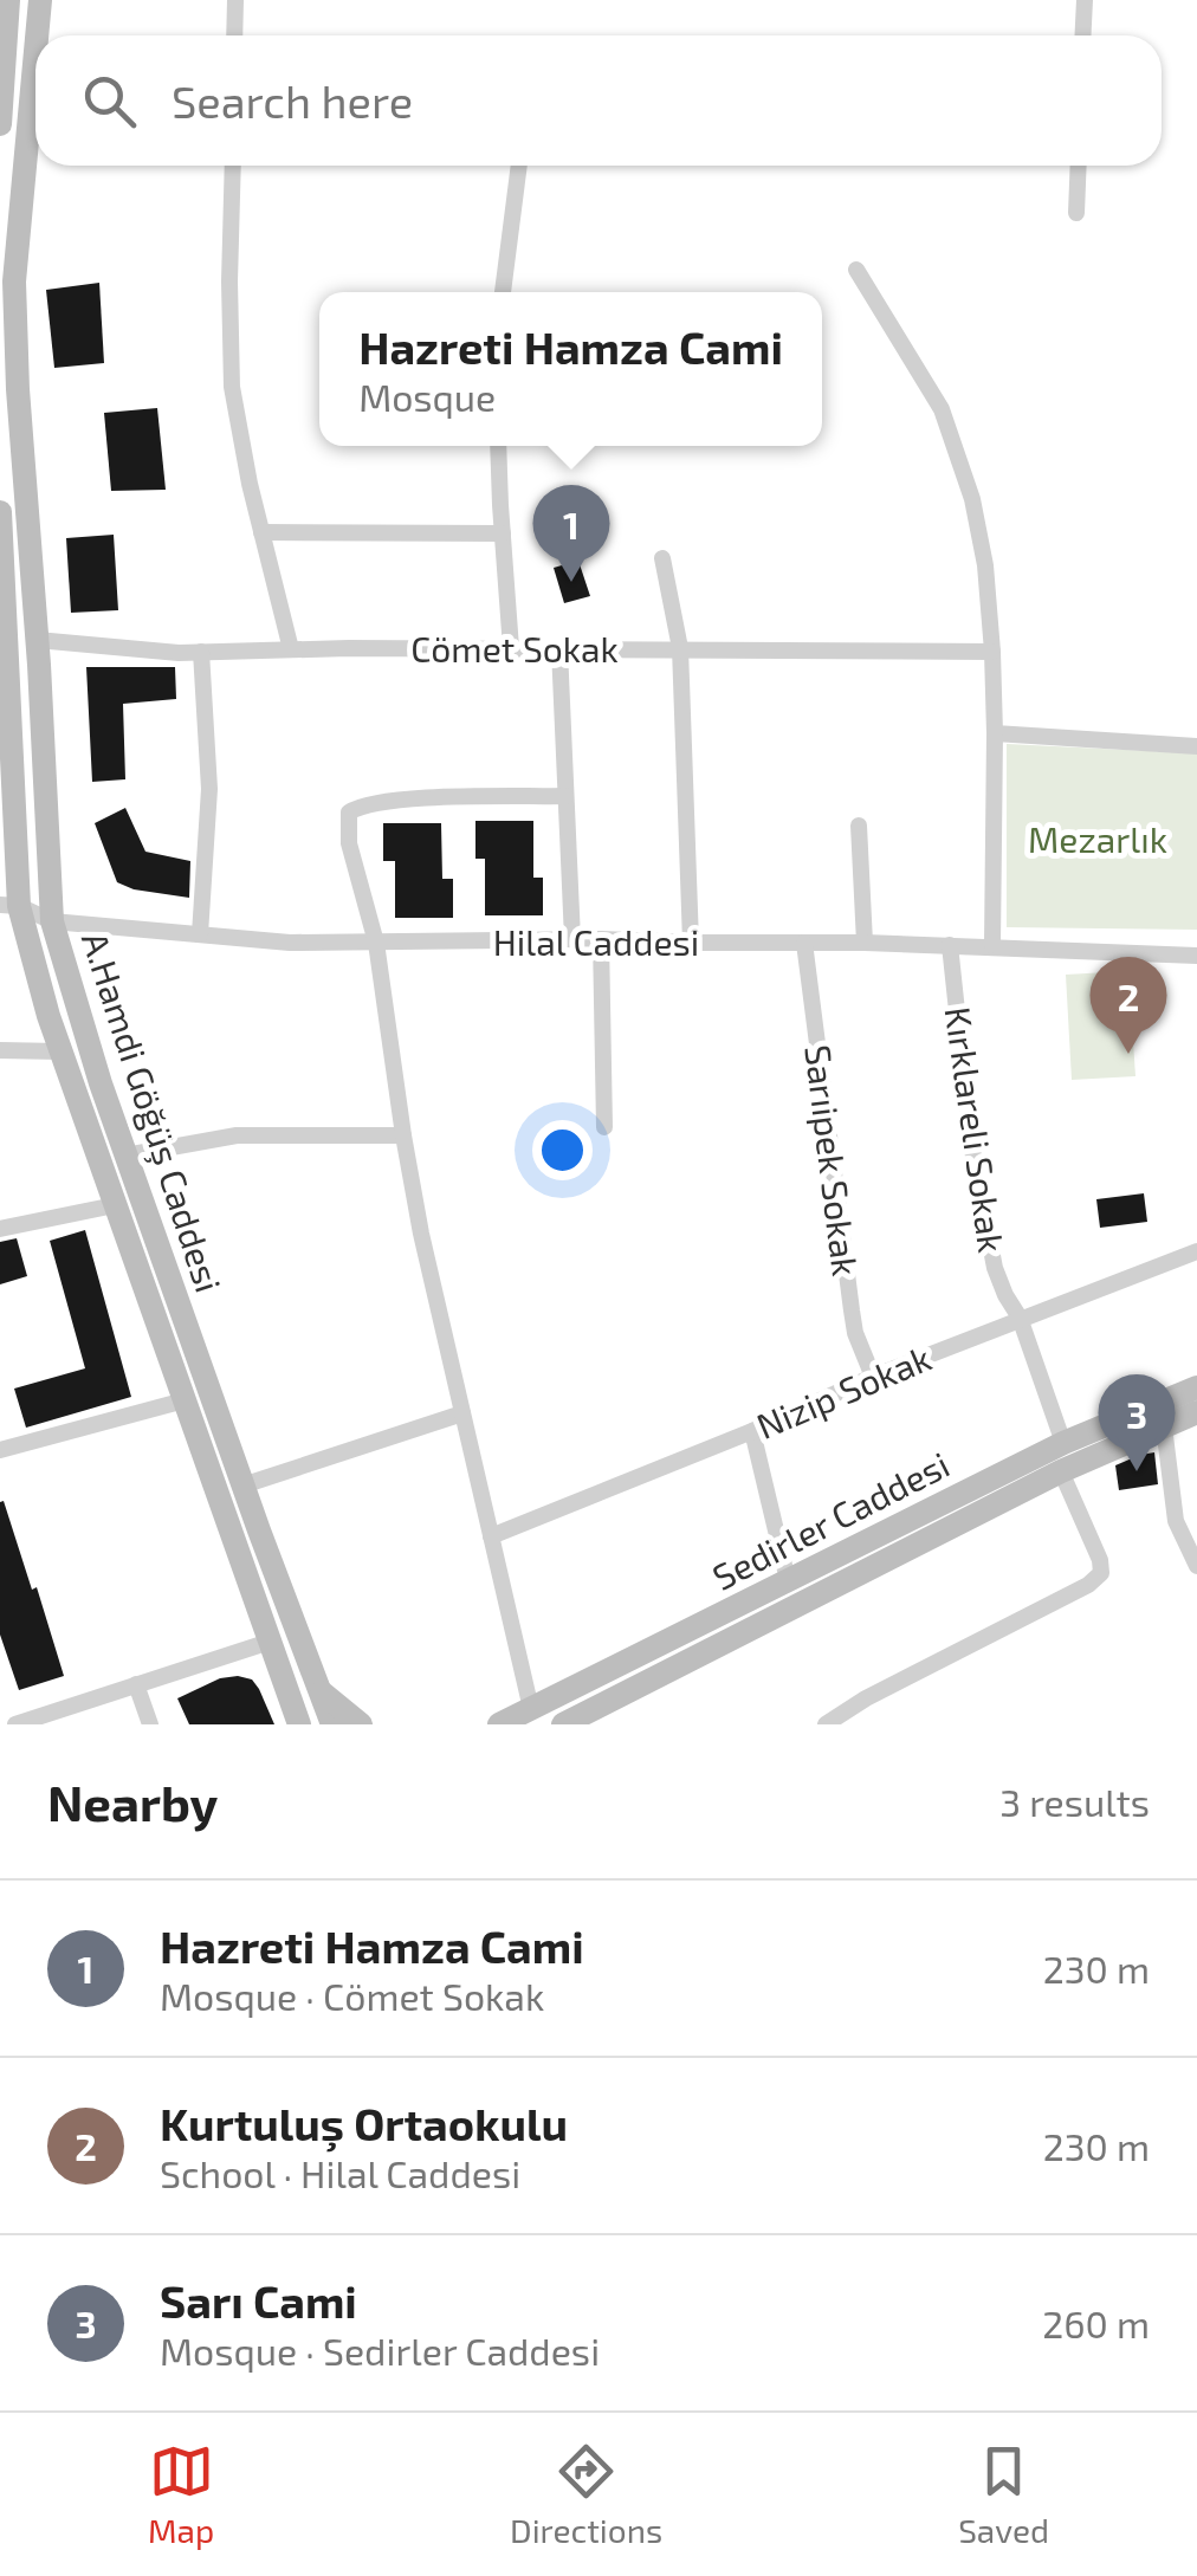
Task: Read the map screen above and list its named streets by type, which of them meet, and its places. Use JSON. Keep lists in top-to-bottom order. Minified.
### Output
{"streets":{"street":["Cömet Sokak","Hilal Caddesi","A.Hamdi Göğüş Caddesi","Kırklareli Sokak","Sarıipek Sokak","Nizip Sokak","Sedirler Caddesi"]},"crossings":[["Cömet Sokak","A.Hamdi Göğüş Caddesi"],["Hilal Caddesi","A.Hamdi Göğüş Caddesi"],["Hilal Caddesi","Kırklareli Sokak"],["Hilal Caddesi","Sarıipek Sokak"],["Kırklareli Sokak","Nizip Sokak"],["Kırklareli Sokak","Sedirler Caddesi"],["Sarıipek Sokak","Nizip Sokak"]],"parks":["Mezarlık"],"page":{"search":"Search here","popup":["Hazreti Hamza Cami","Mosque"],"pins":["1","2","3"],"heading":["Nearby","3 results"],"list":[{"mark":"1","name":"Hazreti Hamza Cami","note":"Mosque · Cömet Sokak","value":"230 m"},{"mark":"2","name":"Kurtuluş Ortaokulu","note":"School · Hilal Caddesi","value":"230 m"},{"mark":"3","name":"Sarı Cami","note":"Mosque · Sedirler Caddesi","value":"260 m"}],"nav":["Map","Directions","Saved"]}}
